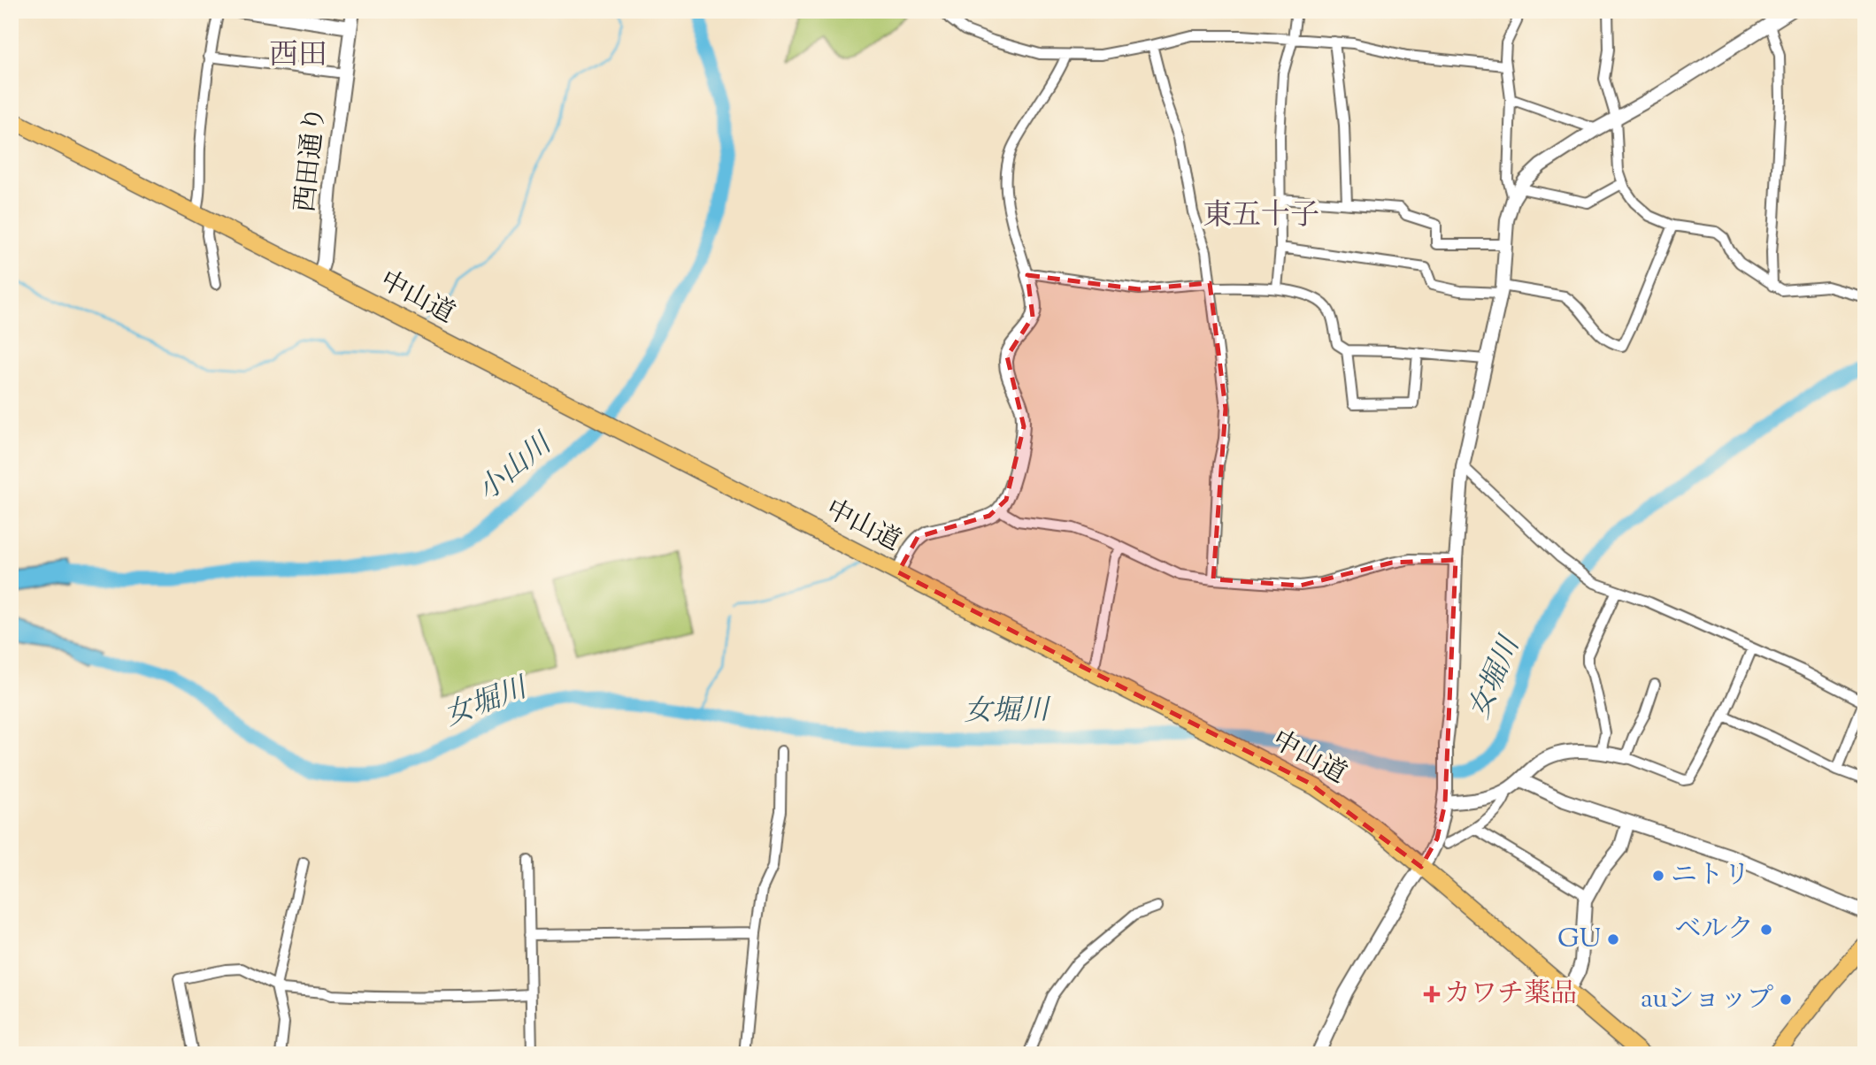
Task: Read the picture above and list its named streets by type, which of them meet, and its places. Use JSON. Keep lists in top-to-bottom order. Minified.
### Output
{"streets":{"main road":["中山道"],"street":["西田通り"]},"crossings":[["西田通り","中山道"]],"districts":["西田","東五十子"],"water":["小山川","女堀川"],"places":{"other":["ニトリ","ベルク","GU","auショップ"],"health":["カワチ薬品"]}}
